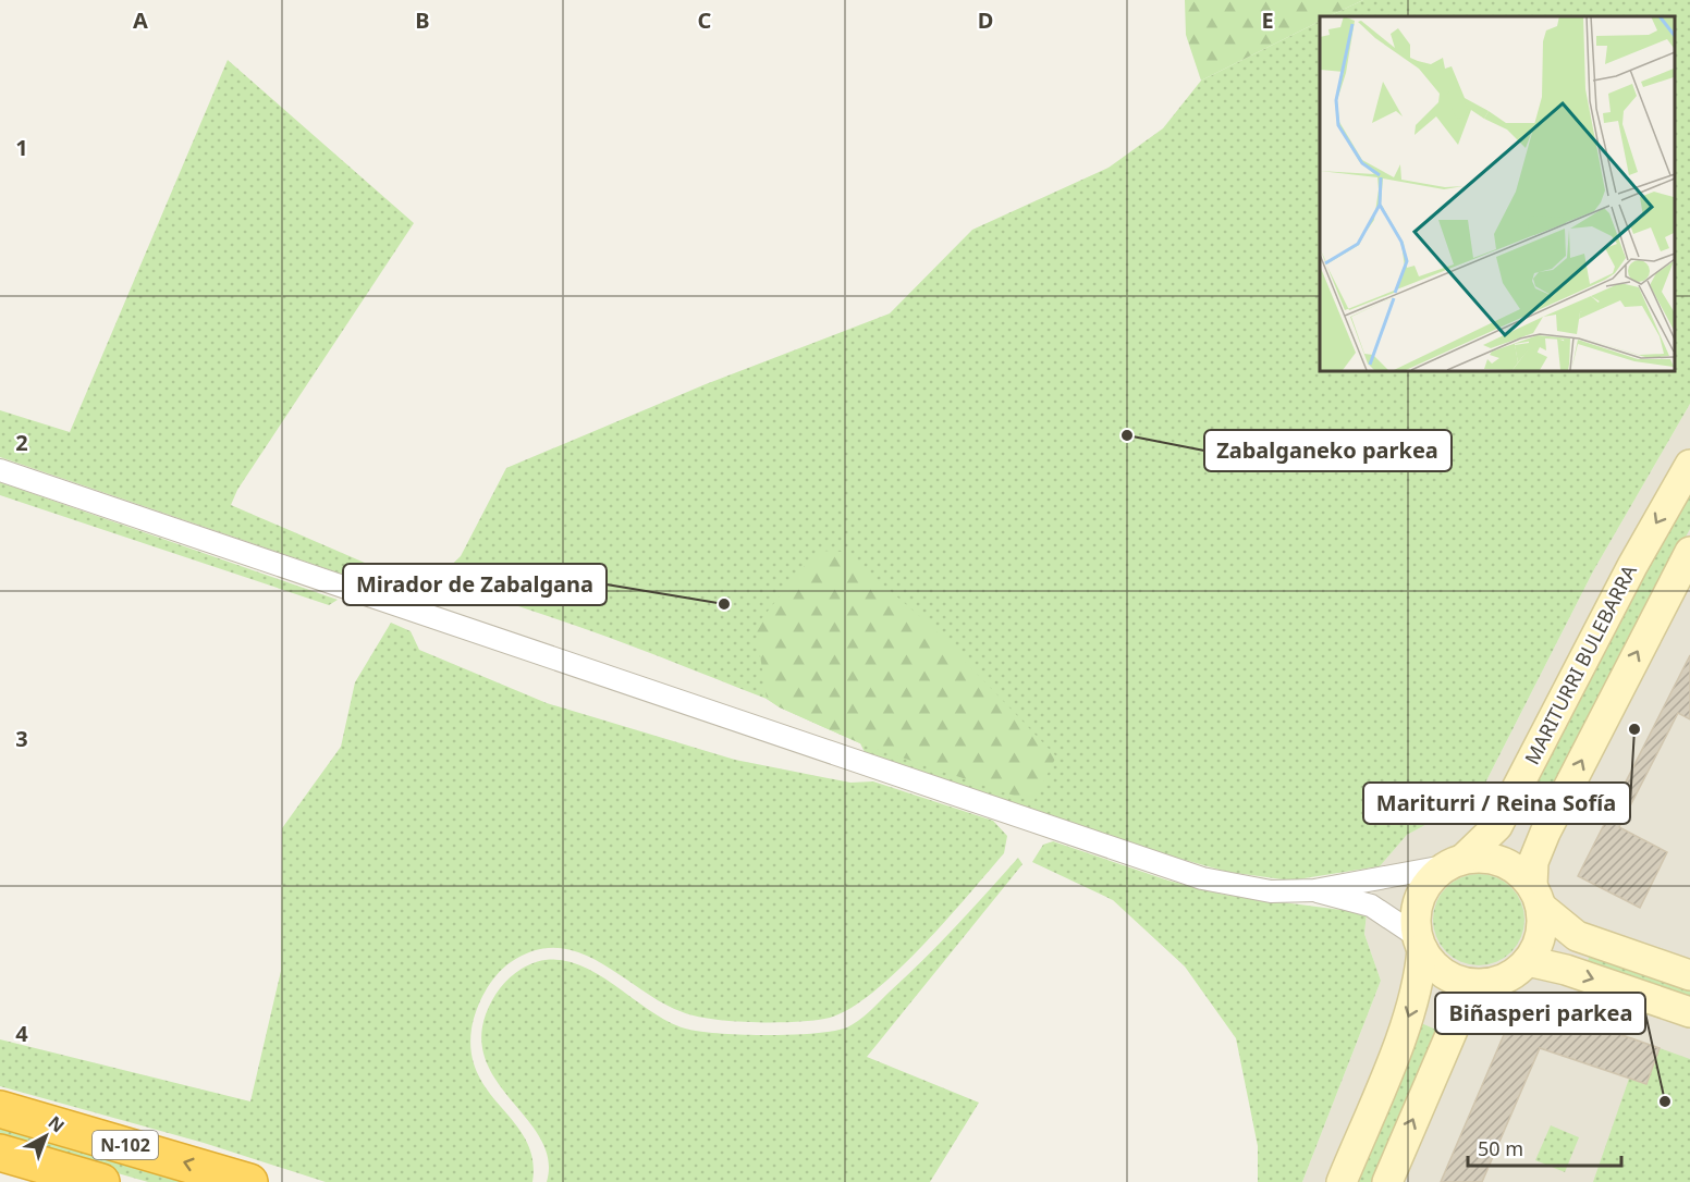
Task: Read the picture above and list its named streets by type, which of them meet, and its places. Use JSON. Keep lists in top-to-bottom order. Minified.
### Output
{"streets":{"highway":["N-102"],"main road":["MARITURRI BULEBARRA"]},"places":["Zabalganeko parkea","Mirador de Zabalgana","Mariturri / Reina Sofía","Biñasperi parkea"],"scale_bar":"50 m","north":"top right","grid":{"columns":["A","B","C","D","E"],"rows":["1","2","3","4"]}}
